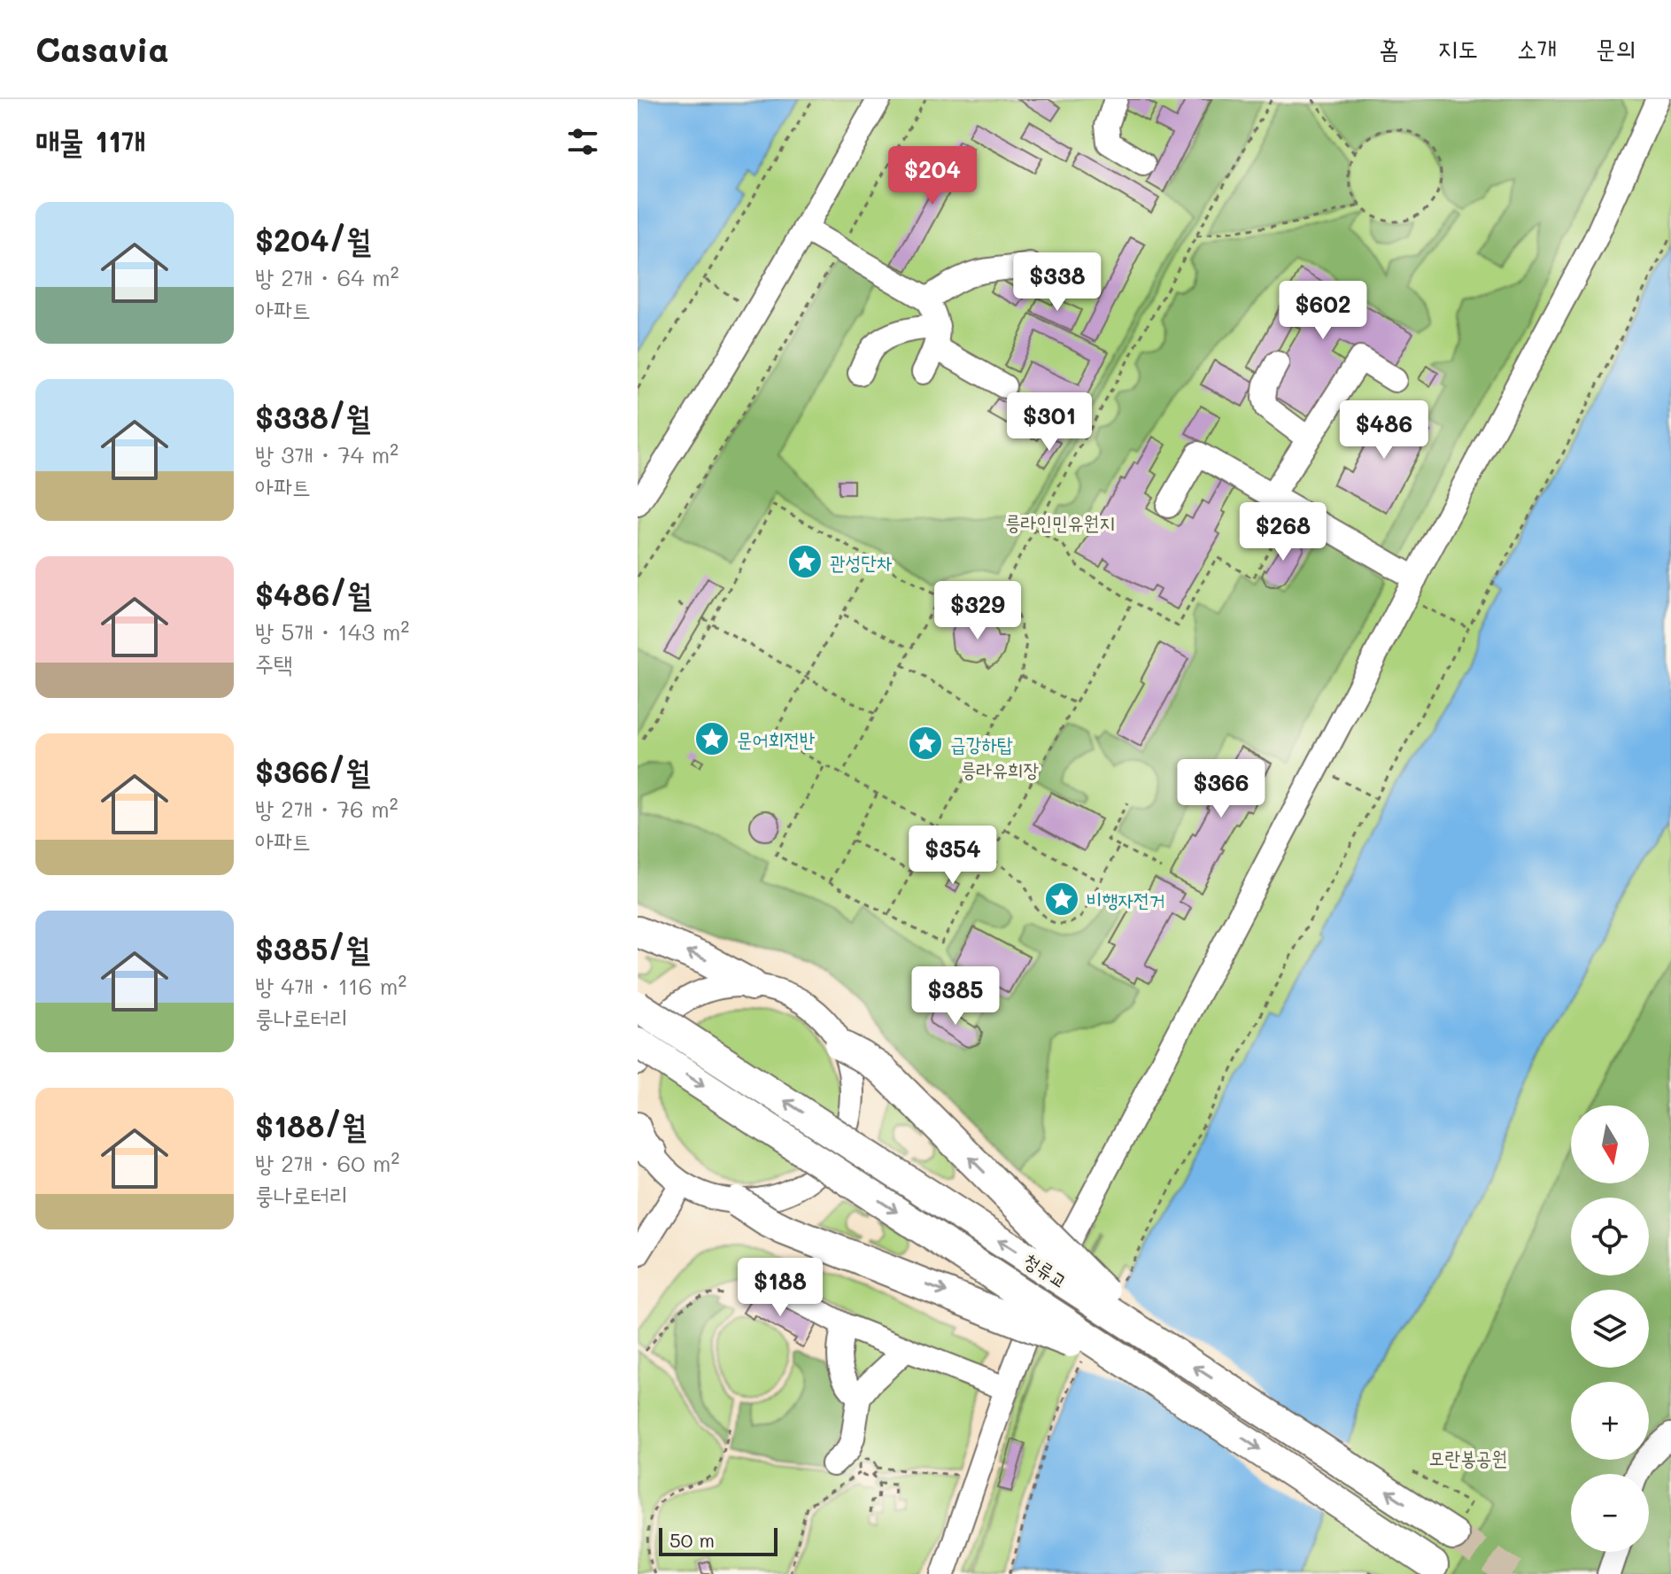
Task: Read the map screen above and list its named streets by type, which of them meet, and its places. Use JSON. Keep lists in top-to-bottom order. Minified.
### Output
{"streets":{"main road":["청류교"]},"parks":["릉라인민유원지","릉라유희장","모란봉공원"],"places":{"place":["관성단차","문어회전반","급강하탑","비행자전거"]},"scale_bar":"50 m","north":"bottom","page":{"header":"Casavia","nav":["홈","지도","소개","문의"],"heading":"매물 11개","price":["$204","$338","$602","$301","$486","$268","$329","$366","$354","$385","$188"],"list":[{"name":"$204/월","note":"방 2개 · 64 m² · 아파트"},{"name":"$338/월","note":"방 3개 · 74 m² · 아파트"},{"name":"$486/월","note":"방 5개 · 143 m² · 주택"},{"name":"$366/월","note":"방 2개 · 76 m² · 아파트"},{"name":"$385/월","note":"방 4개 · 116 m² · 룽나로터리"},{"name":"$188/월","note":"방 2개 · 60 m² · 룽나로터리"}],"map_buttons":["+","−"],"scale":"50 m"}}
